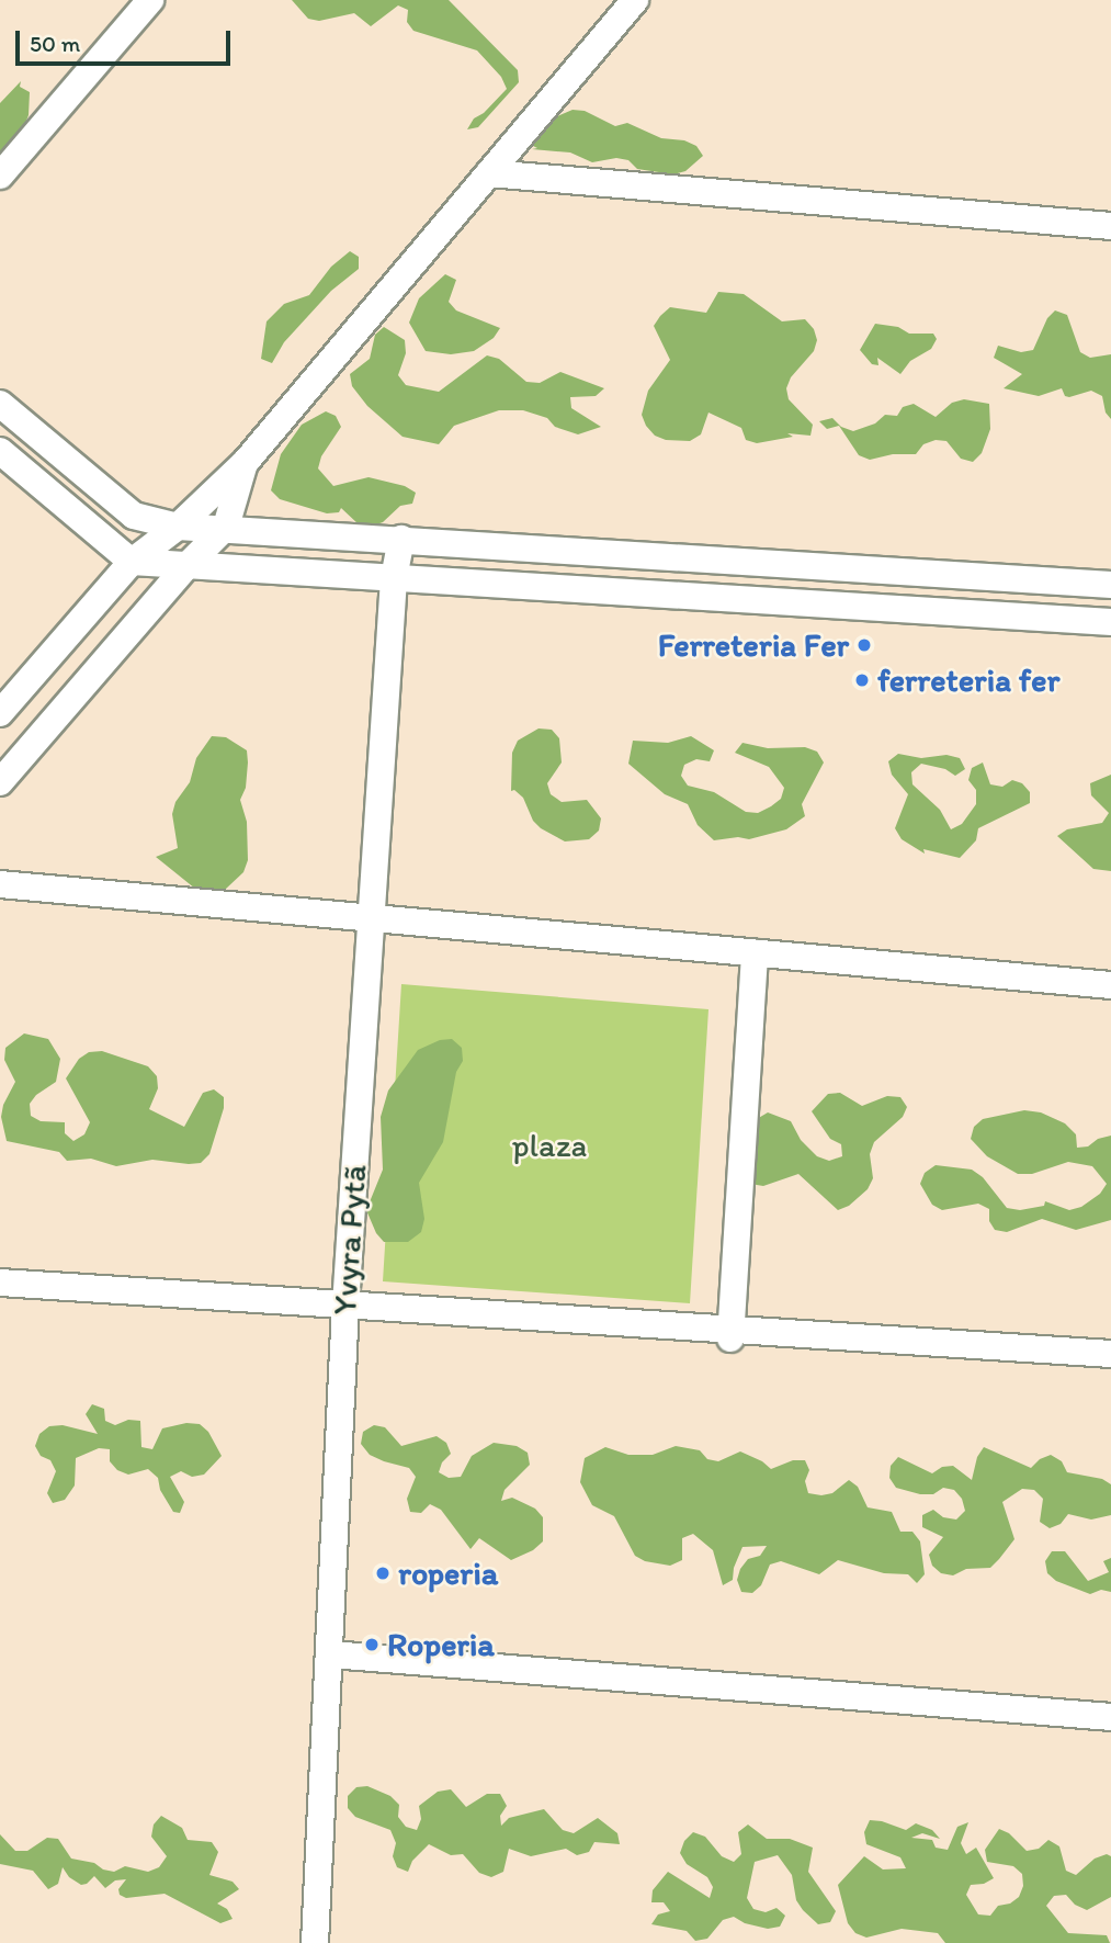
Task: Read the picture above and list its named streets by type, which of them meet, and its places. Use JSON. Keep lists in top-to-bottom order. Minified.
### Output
{"streets":{"street":["Yvyra Pytã"]},"parks":["plaza"],"places":["Ferreteria Fer","ferreteria fer","roperia","Roperia"],"scale_bar":"50 m"}
